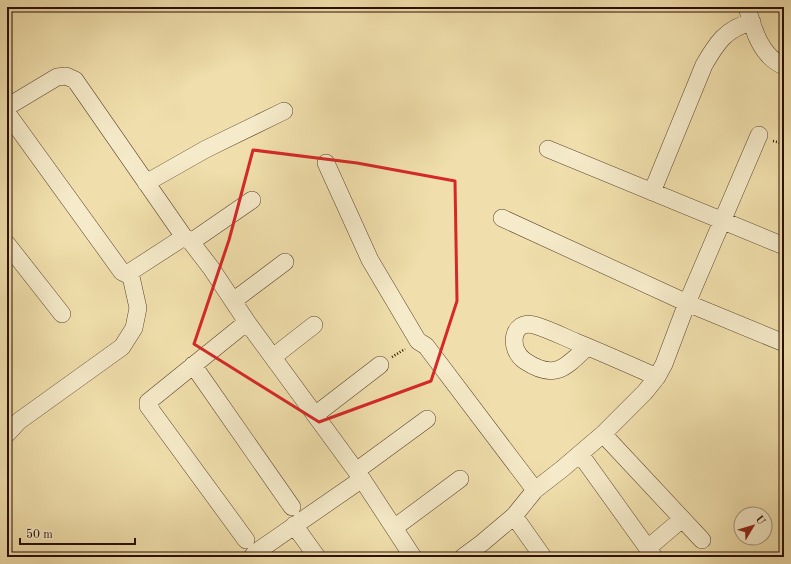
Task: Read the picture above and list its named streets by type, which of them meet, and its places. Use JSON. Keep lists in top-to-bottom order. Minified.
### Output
{"scale_bar":"50 m","north":"top right"}
